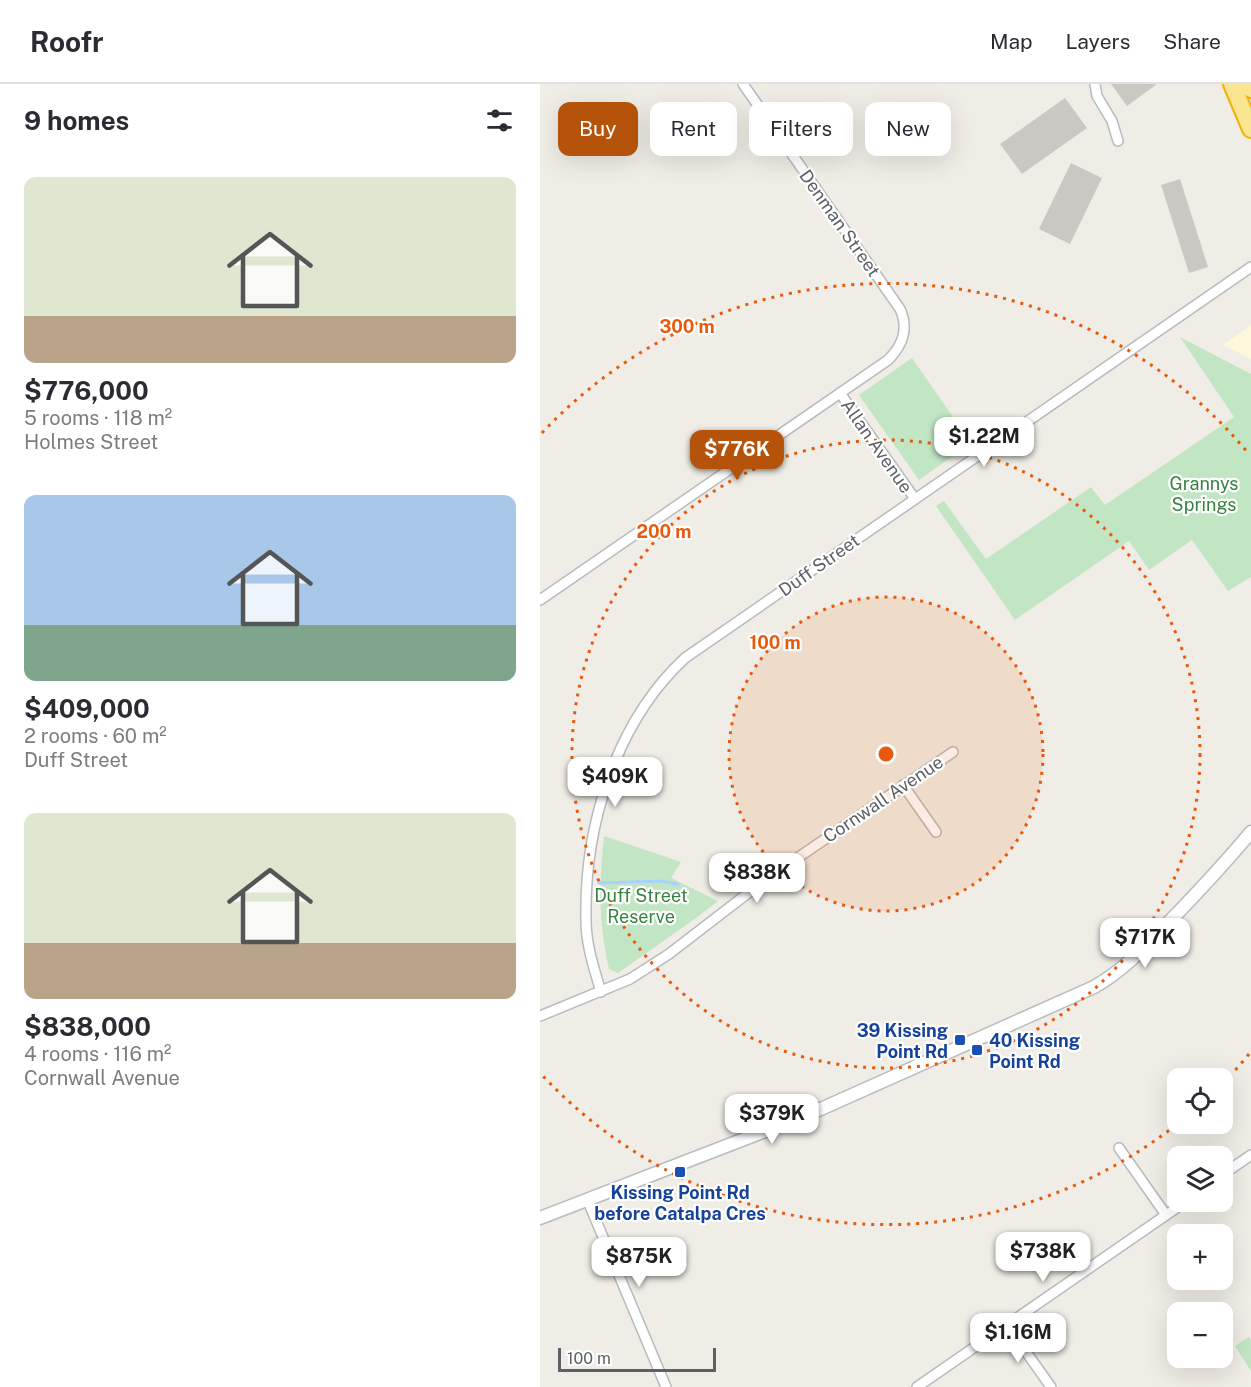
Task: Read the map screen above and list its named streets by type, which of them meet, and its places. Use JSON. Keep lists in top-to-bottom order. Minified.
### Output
{"streets":{"street":["Denman Street","Allan Avenue","Duff Street","Cornwall Avenue"]},"crossings":[["Denman Street","Allan Avenue"],["Allan Avenue","Duff Street"],["Duff Street","Cornwall Avenue"]],"parks":["Grannys Springs","Duff Street Reserve"],"places":{"transit":["39 Kissing Point Rd","40 Kissing Point Rd","Kissing Point Rd before Catalpa Cres"]},"scale_bar":"100 m","page":{"header":"Roofr","nav":["Map","Layers","Share"],"heading":"9 homes","chip":["Buy","Rent","Filters","New"],"list":[{"name":"$776,000","note":"5 rooms · 118 m² · Holmes Street"},{"name":"$409,000","note":"2 rooms · 60 m² · Duff Street"},{"name":"$838,000","note":"4 rooms · 116 m² · Cornwall Avenue"}],"price":["$1.22M","$776K","$409K","$838K","$717K","$379K","$738K","$875K","$1.16M"],"map_buttons":["+","−"],"scale":"100 m"},"rings":["300 m","200 m","100 m"]}
